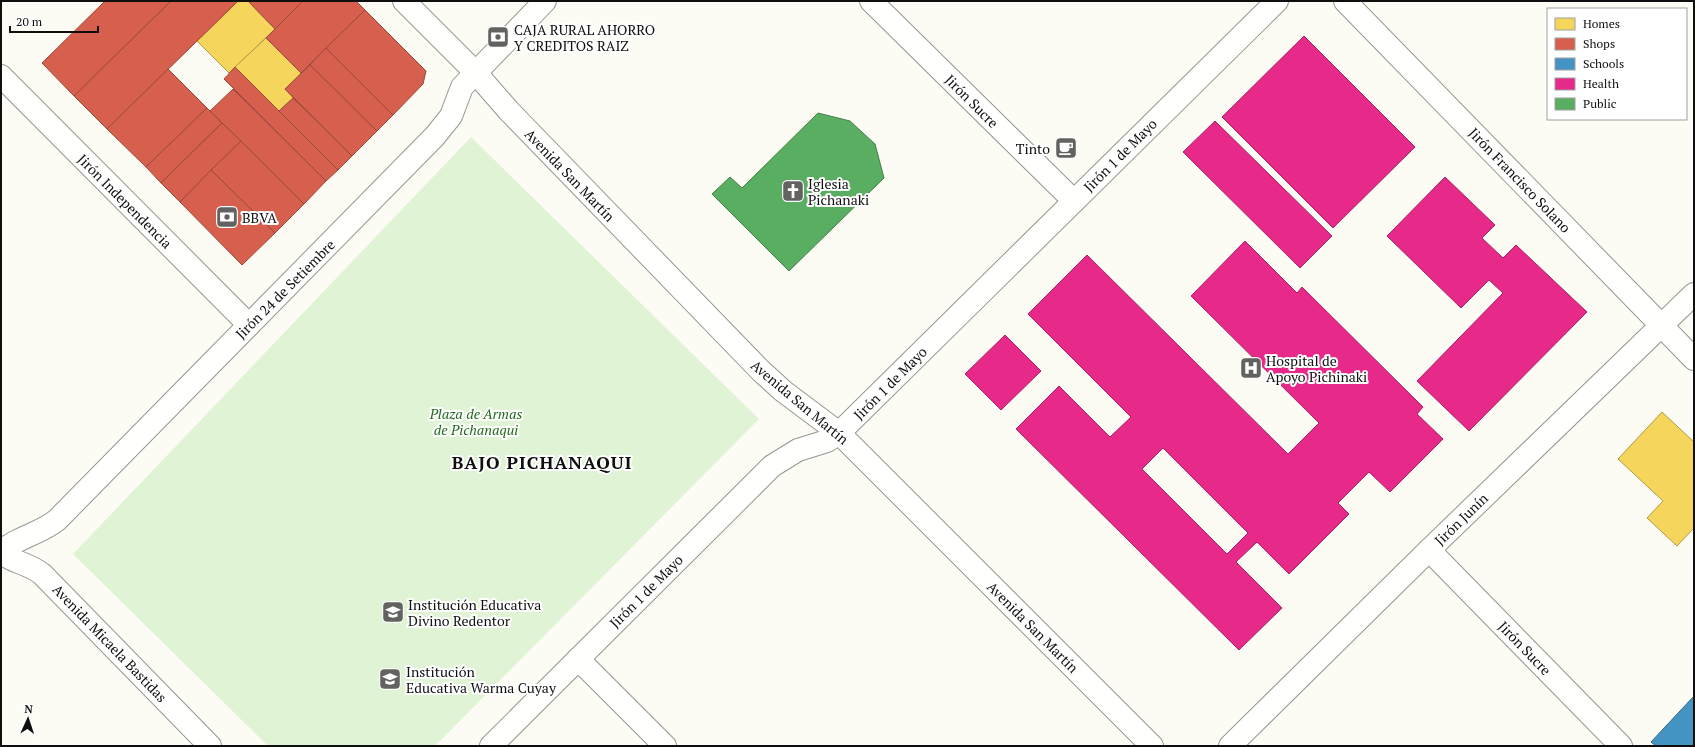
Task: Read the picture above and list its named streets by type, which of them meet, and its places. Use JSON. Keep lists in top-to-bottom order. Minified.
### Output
{"streets":{"street":["Jirón Sucre","Jirón 1 de Mayo","Avenida San Martín","Jirón Francisco Solano","Jirón Independencia","Jirón 24 de Setiembre","Jirón Junín","Avenida Micaela Bastidas"]},"crossings":[["Jirón Sucre","Jirón 1 de Mayo"],["Jirón Sucre","Jirón Junín"],["Jirón 1 de Mayo","Avenida San Martín"],["Avenida San Martín","Jirón 24 de Setiembre"],["Jirón Francisco Solano","Jirón Junín"],["Jirón Independencia","Jirón 24 de Setiembre"],["Jirón 24 de Setiembre","Avenida Micaela Bastidas"]],"districts":["BAJO PICHANAQUI"],"parks":["Plaza de Armas de Pichanaqui"],"places":{"bank":["CAJA RURAL AHORRO Y CREDITOS RAIZ","BBVA"],"cafe":["Tinto"],"church":["Iglesia Pichanaki"],"hospital":["Hospital de Apoyo Pichinaki"],"school or university":["Institución Educativa Divino Redentor","Institución Educativa Warma Cuyay"]},"legend":["Homes","Shops","Schools","Health","Public"],"scale_bar":"20 m","north":"top"}
